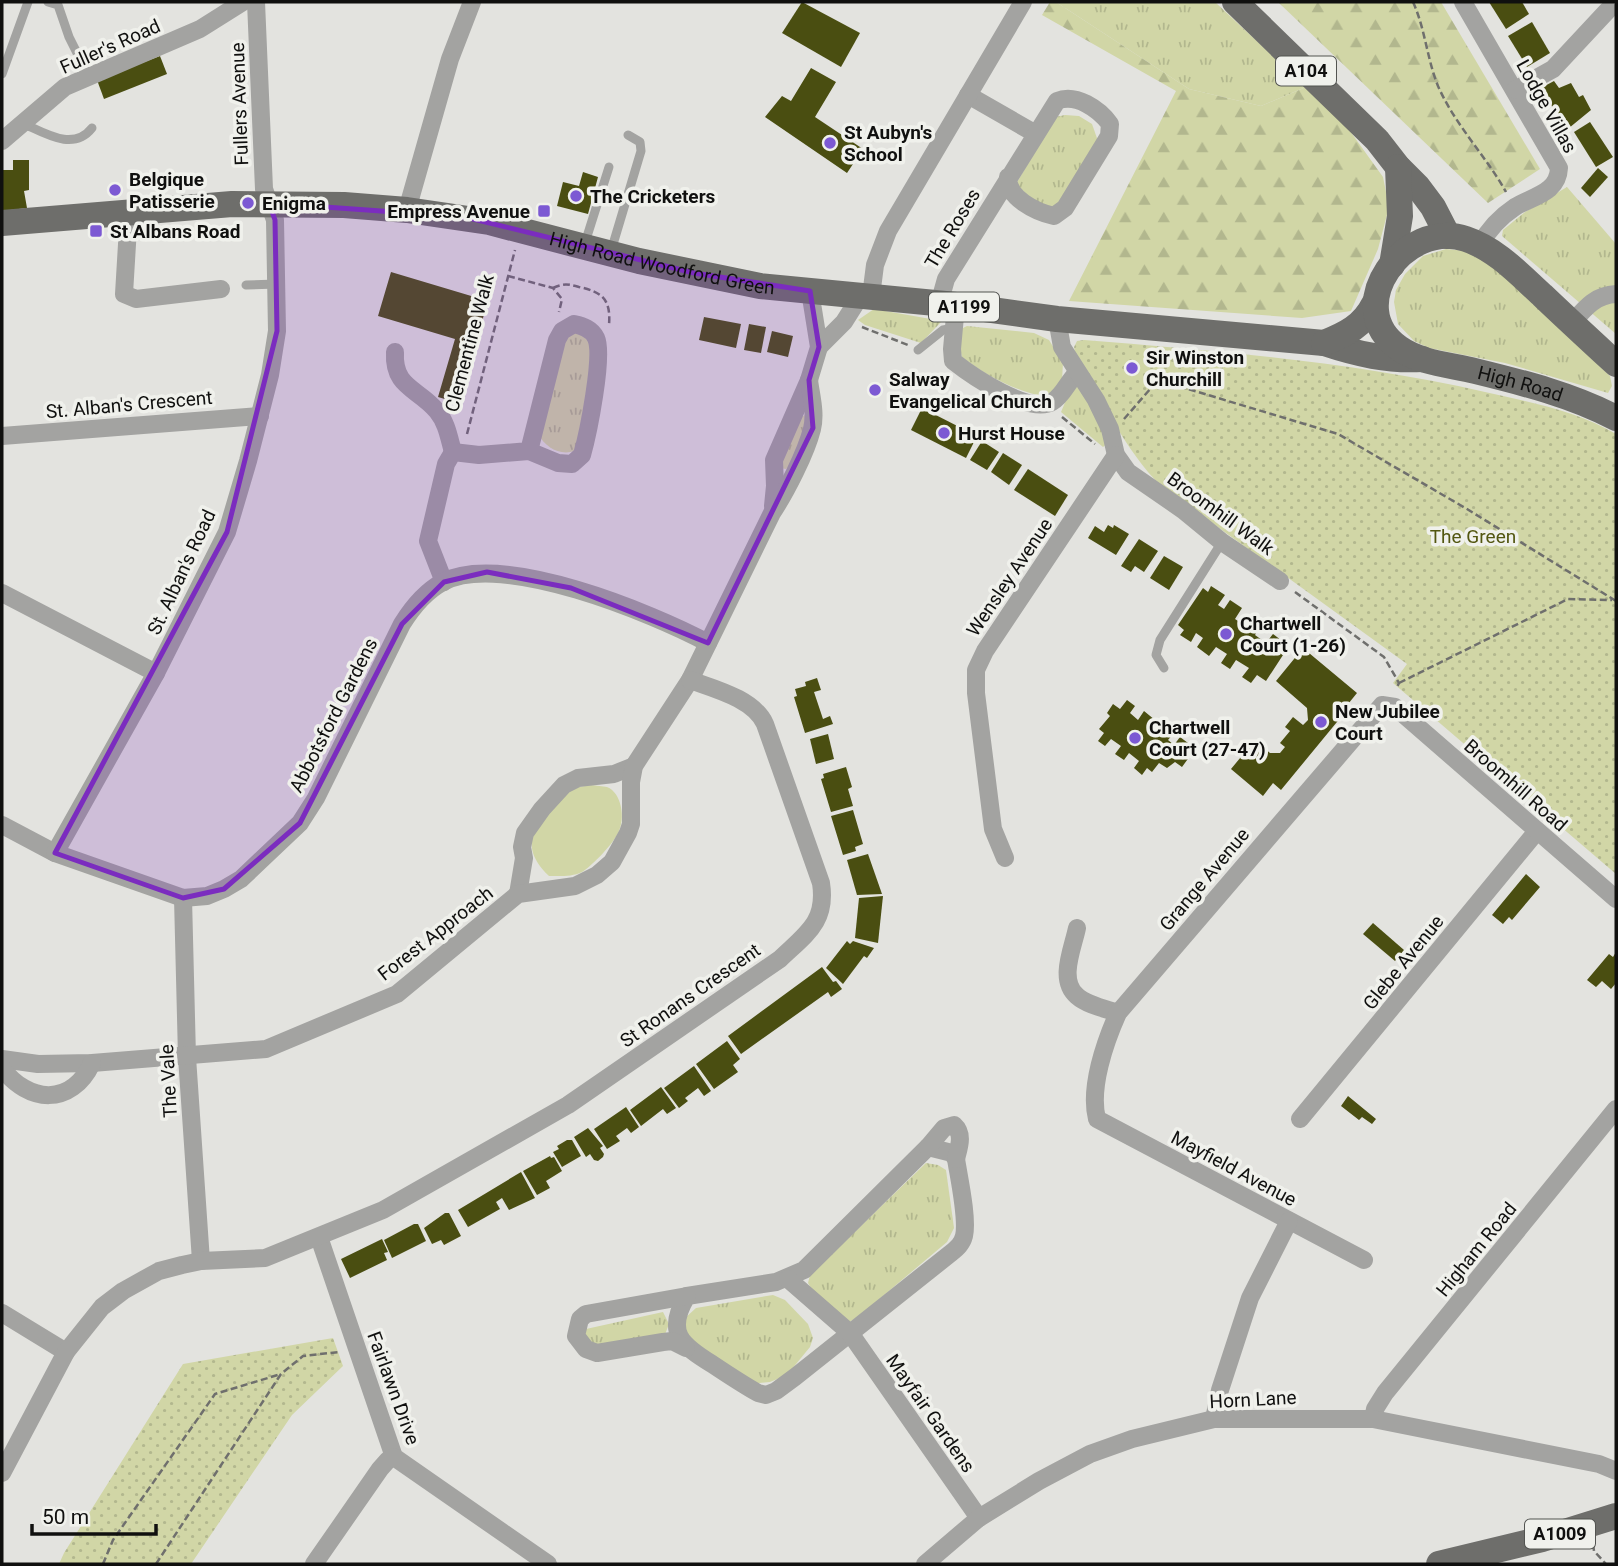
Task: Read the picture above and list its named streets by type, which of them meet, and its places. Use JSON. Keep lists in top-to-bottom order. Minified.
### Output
{"streets":{"main road":["A104","High Road Woodford Green","A1199","High Road","A1009"],"street":["Fuller's Road","Fullers Avenue","Lodge Villas","The Roses","Clementine Walk","St. Alban's Crescent","Broomhill Walk","St. Alban's Road","Wensley Avenue","Abbotsford Gardens","Broomhill Road","Grange Avenue","Forest Approach","Glebe Avenue","St Ronans Crescent","The Vale","Mayfield Avenue","Higham Road","Fairlawn Drive","Horn Lane","Mayfair Gardens"]},"crossings":[["Fullers Avenue","High Road Woodford Green"],["Fullers Avenue","St. Alban's Road"],["The Roses","High Road Woodford Green"],["High Road Woodford Green","High Road"],["High Road Woodford Green","St. Alban's Road"],["High Road Woodford Green","Forest Approach"],["St. Alban's Crescent","St. Alban's Road"],["Broomhill Walk","Wensley Avenue"],["St. Alban's Road","Abbotsford Gardens"],["Abbotsford Gardens","Forest Approach"],["Abbotsford Gardens","The Vale"],["Broomhill Road","Grange Avenue"],["Broomhill Road","Glebe Avenue"],["Grange Avenue","Mayfield Avenue"],["Forest Approach","St Ronans Crescent"],["Forest Approach","The Vale"],["St Ronans Crescent","The Vale"],["St Ronans Crescent","Fairlawn Drive"],["Higham Road","Horn Lane"],["Horn Lane","Mayfair Gardens"]],"parks":["The Green"],"places":{"other":["St Aubyn's School","Belgique Patisserie","The Cricketers","Enigma","Sir Winston Churchill","Salway Evangelical Church","Hurst House","Chartwell Court (1-26)","New Jubilee Court","Chartwell Court (27-47)"],"transit":["Empress Avenue","St Albans Road"]},"scale_bar":"50 m"}
